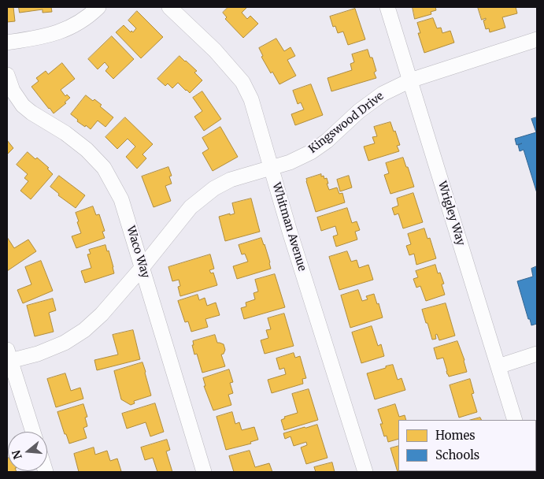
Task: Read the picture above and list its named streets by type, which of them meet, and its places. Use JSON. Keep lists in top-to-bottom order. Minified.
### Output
{"streets":{"street":["Kingswood Drive","Wrigley Way","Whitman Avenue","Waco Way"]},"crossings":[["Kingswood Drive","Wrigley Way"],["Kingswood Drive","Whitman Avenue"],["Kingswood Drive","Waco Way"]],"legend":["Homes","Schools"],"north":"left"}
